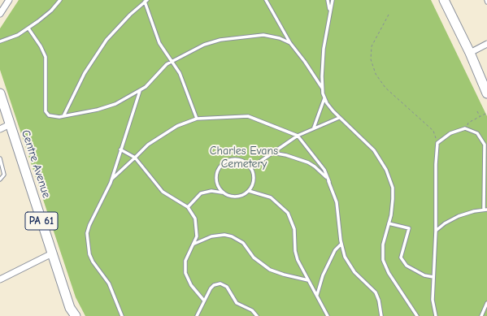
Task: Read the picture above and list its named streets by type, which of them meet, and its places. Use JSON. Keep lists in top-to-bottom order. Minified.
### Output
{"streets":{"main road":["Centre Avenue","PA 61"]},"parks":["Charles Evans Cemetery"]}
